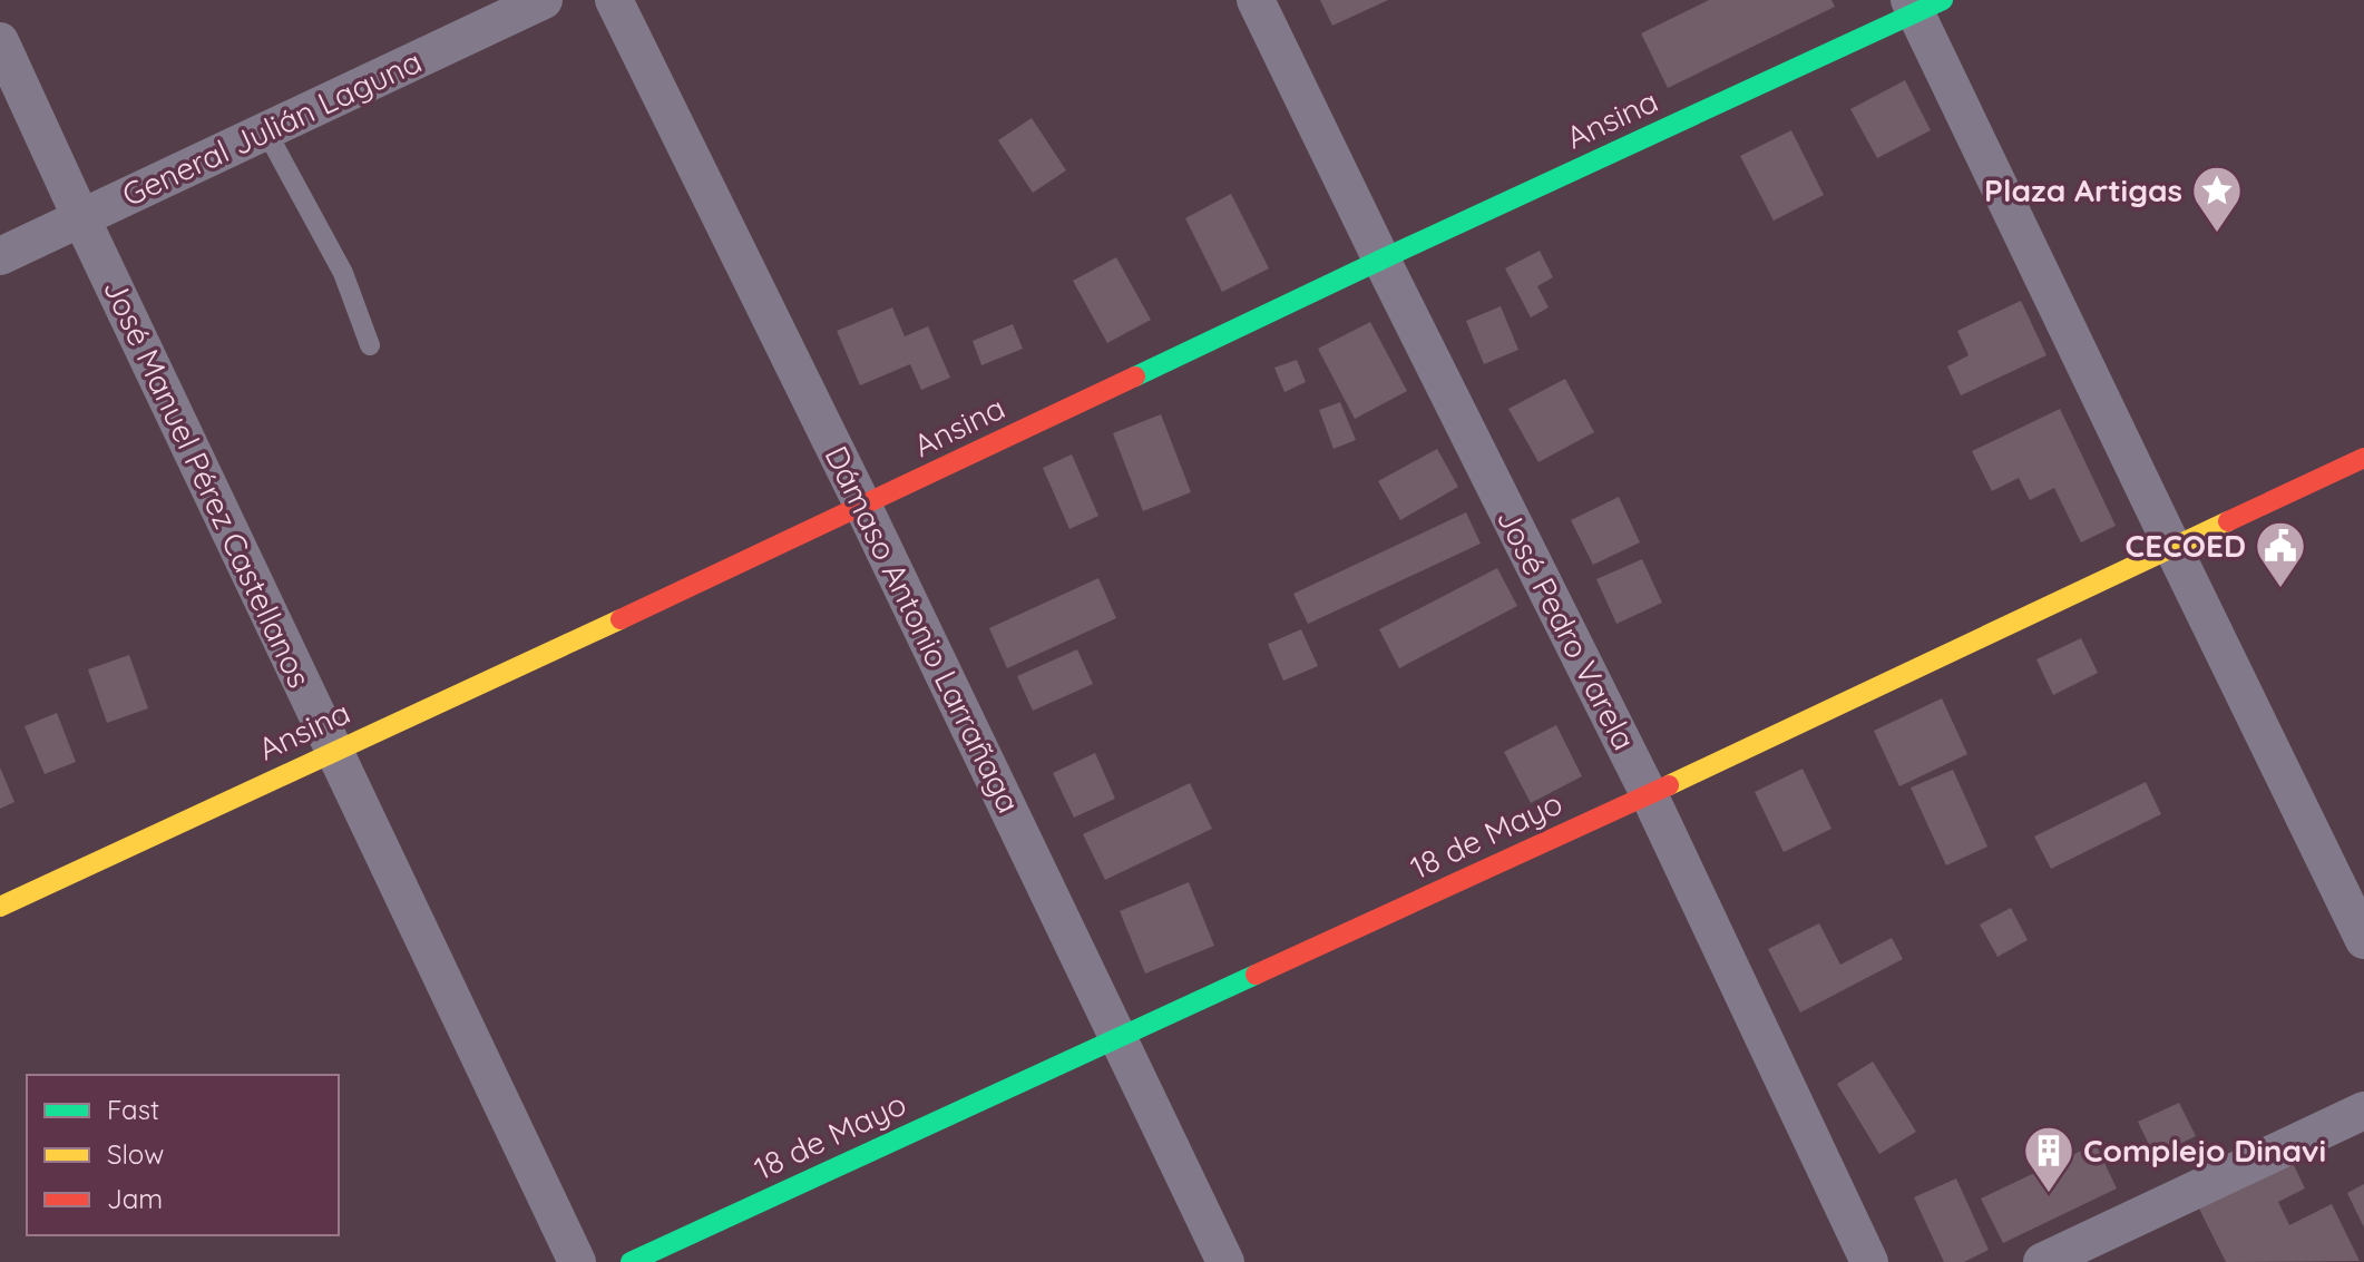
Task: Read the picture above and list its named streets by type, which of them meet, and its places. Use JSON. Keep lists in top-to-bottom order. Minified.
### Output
{"streets":{"street":["Ansina","General Julián Laguna","José Manuel Pérez Castellanos","Dámaso Antonio Larrañaga","José Pedro Varela","18 de Mayo"]},"crossings":[["Ansina","José Manuel Pérez Castellanos"],["Ansina","Dámaso Antonio Larrañaga"],["Ansina","José Pedro Varela"],["General Julián Laguna","José Manuel Pérez Castellanos"],["Dámaso Antonio Larrañaga","18 de Mayo"],["José Pedro Varela","18 de Mayo"]],"places":{"place":["Plaza Artigas"],"public building":["CECOED"],"building":["Complejo Dinavi"]},"legend":["Fast","Slow","Jam"]}
